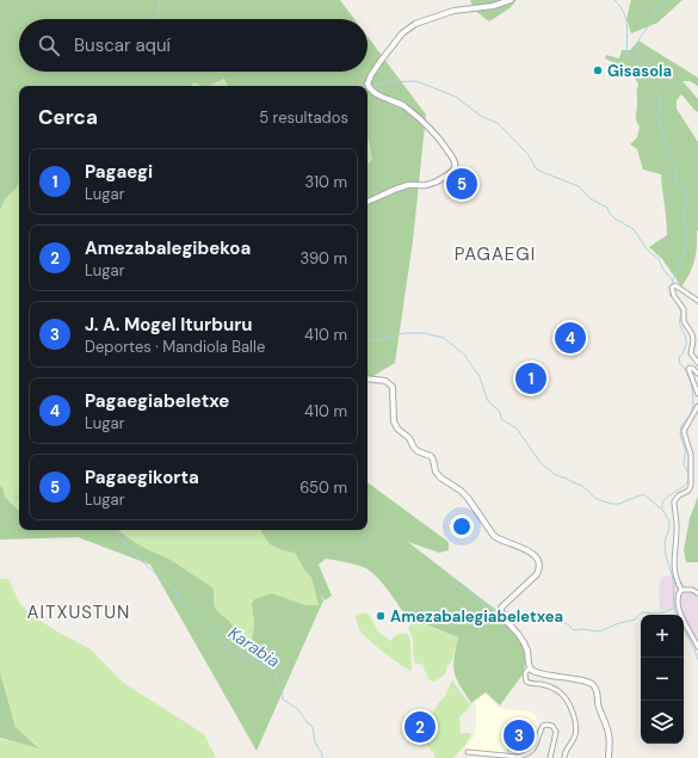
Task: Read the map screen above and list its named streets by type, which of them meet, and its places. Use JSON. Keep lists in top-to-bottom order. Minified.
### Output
{"districts":["PAGAEGI","AITXUSTUN"],"water":["Karabia"],"places":["Gisasola","Amezabalegiabeletxea"],"page":{"search":"Buscar aquí","heading":["Cerca","5 resultados"],"list":[{"mark":"1","name":"Pagaegi","note":"Lugar","value":"310 m"},{"mark":"2","name":"Amezabalegibekoa","note":"Lugar","value":"390 m"},{"mark":"3","name":"J. A. Mogel Iturburu","note":"Deportes · Mandiola Balle","value":"410 m"},{"mark":"4","name":"Pagaegiabeletxe","note":"Lugar","value":"410 m"},{"mark":"5","name":"Pagaegikorta","note":"Lugar","value":"650 m"}],"pins":["5","4","1","2","3"],"map_buttons":["+","−"]}}
